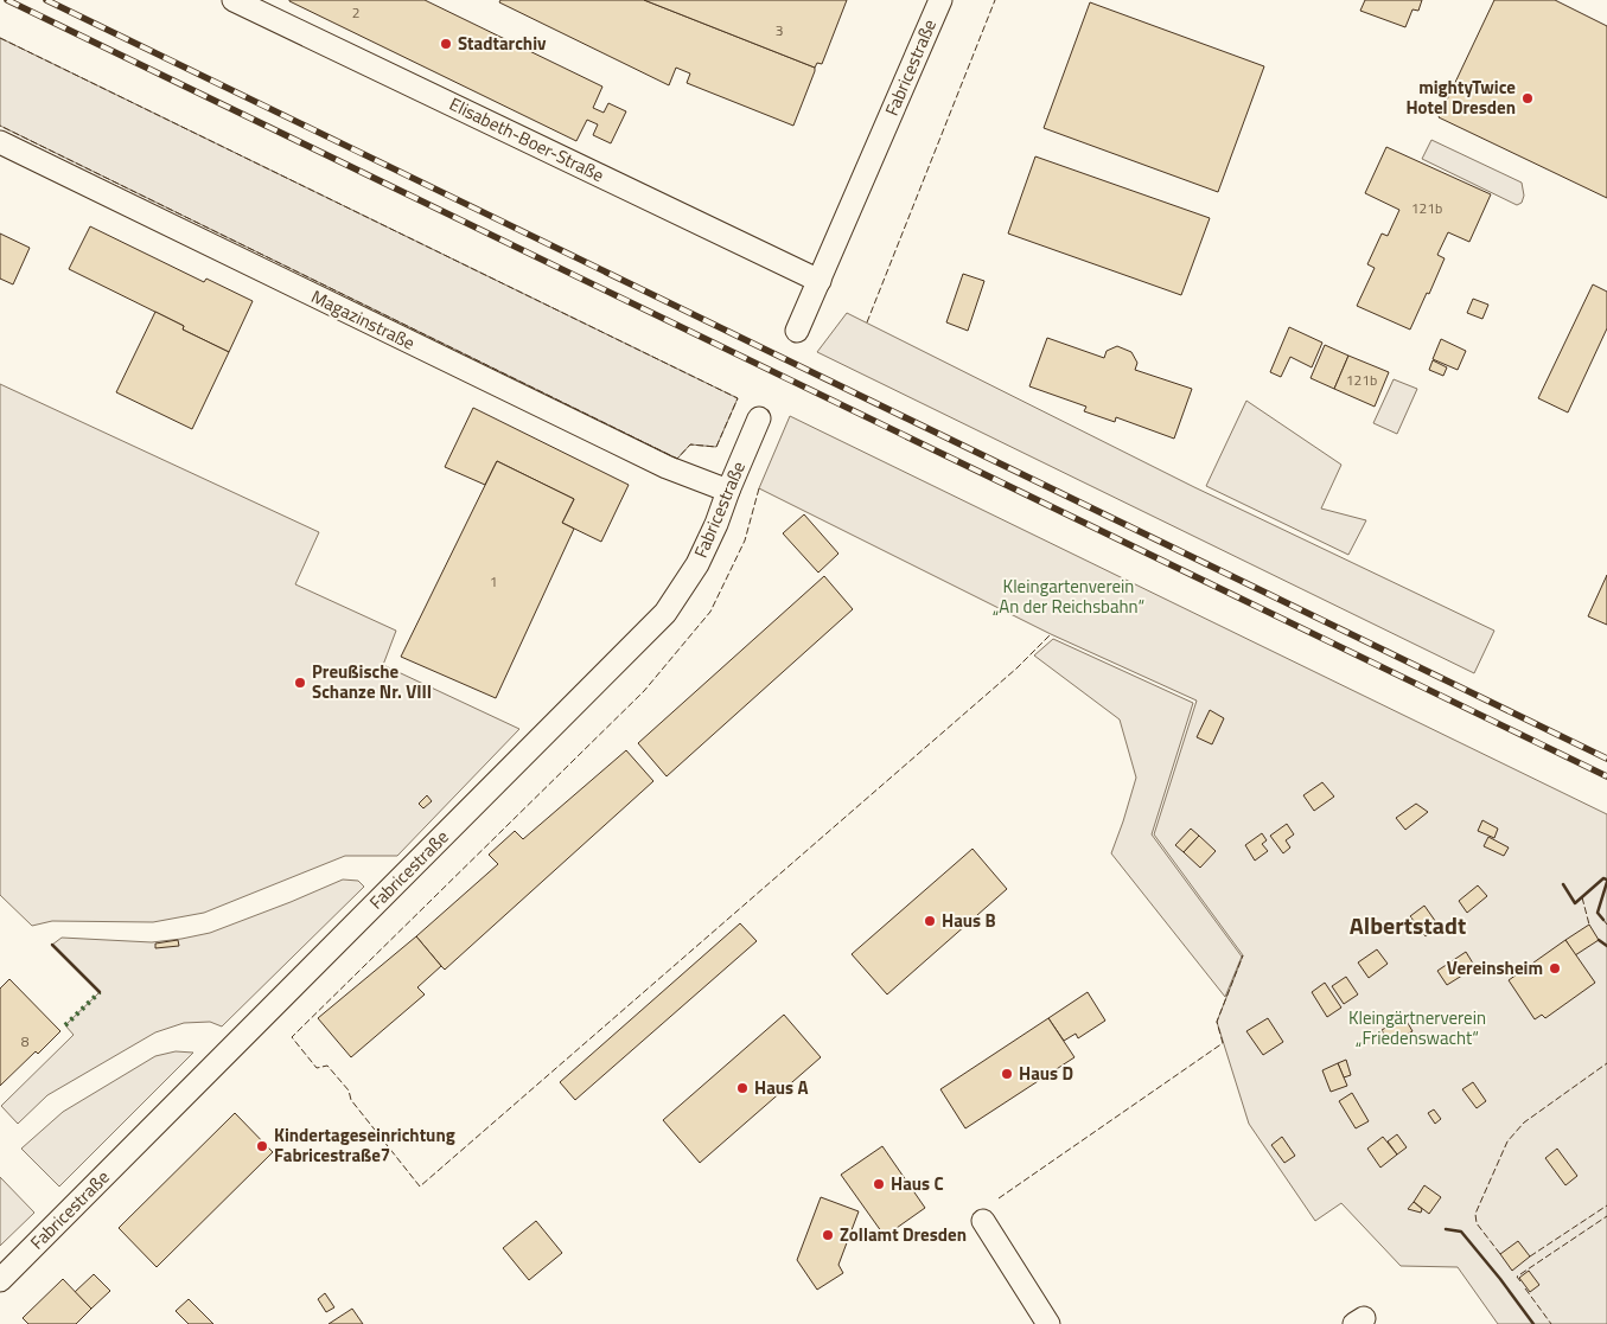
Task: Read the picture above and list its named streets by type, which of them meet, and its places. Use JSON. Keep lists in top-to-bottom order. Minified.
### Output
{"streets":{"street":["Fabricestraße","Elisabeth-Boer-Straße","Magazinstraße"]},"crossings":[["Fabricestraße","Elisabeth-Boer-Straße"],["Fabricestraße","Magazinstraße"]],"districts":["Albertstadt"],"parks":["Kleingartenverein „An der Reichsbahn“","Kleingärtnerverein „Friedenswacht“"],"places":["Stadtarchiv","mightyTwice Hotel Dresden","Preußische Schanze Nr. VIII","Haus B","Vereinsheim","Haus D","Haus A","Kindertageseinrichtung Fabricestraße7","Haus C","Zollamt Dresden"],"house_numbers":["2","3","121b","121b","1","8"]}
